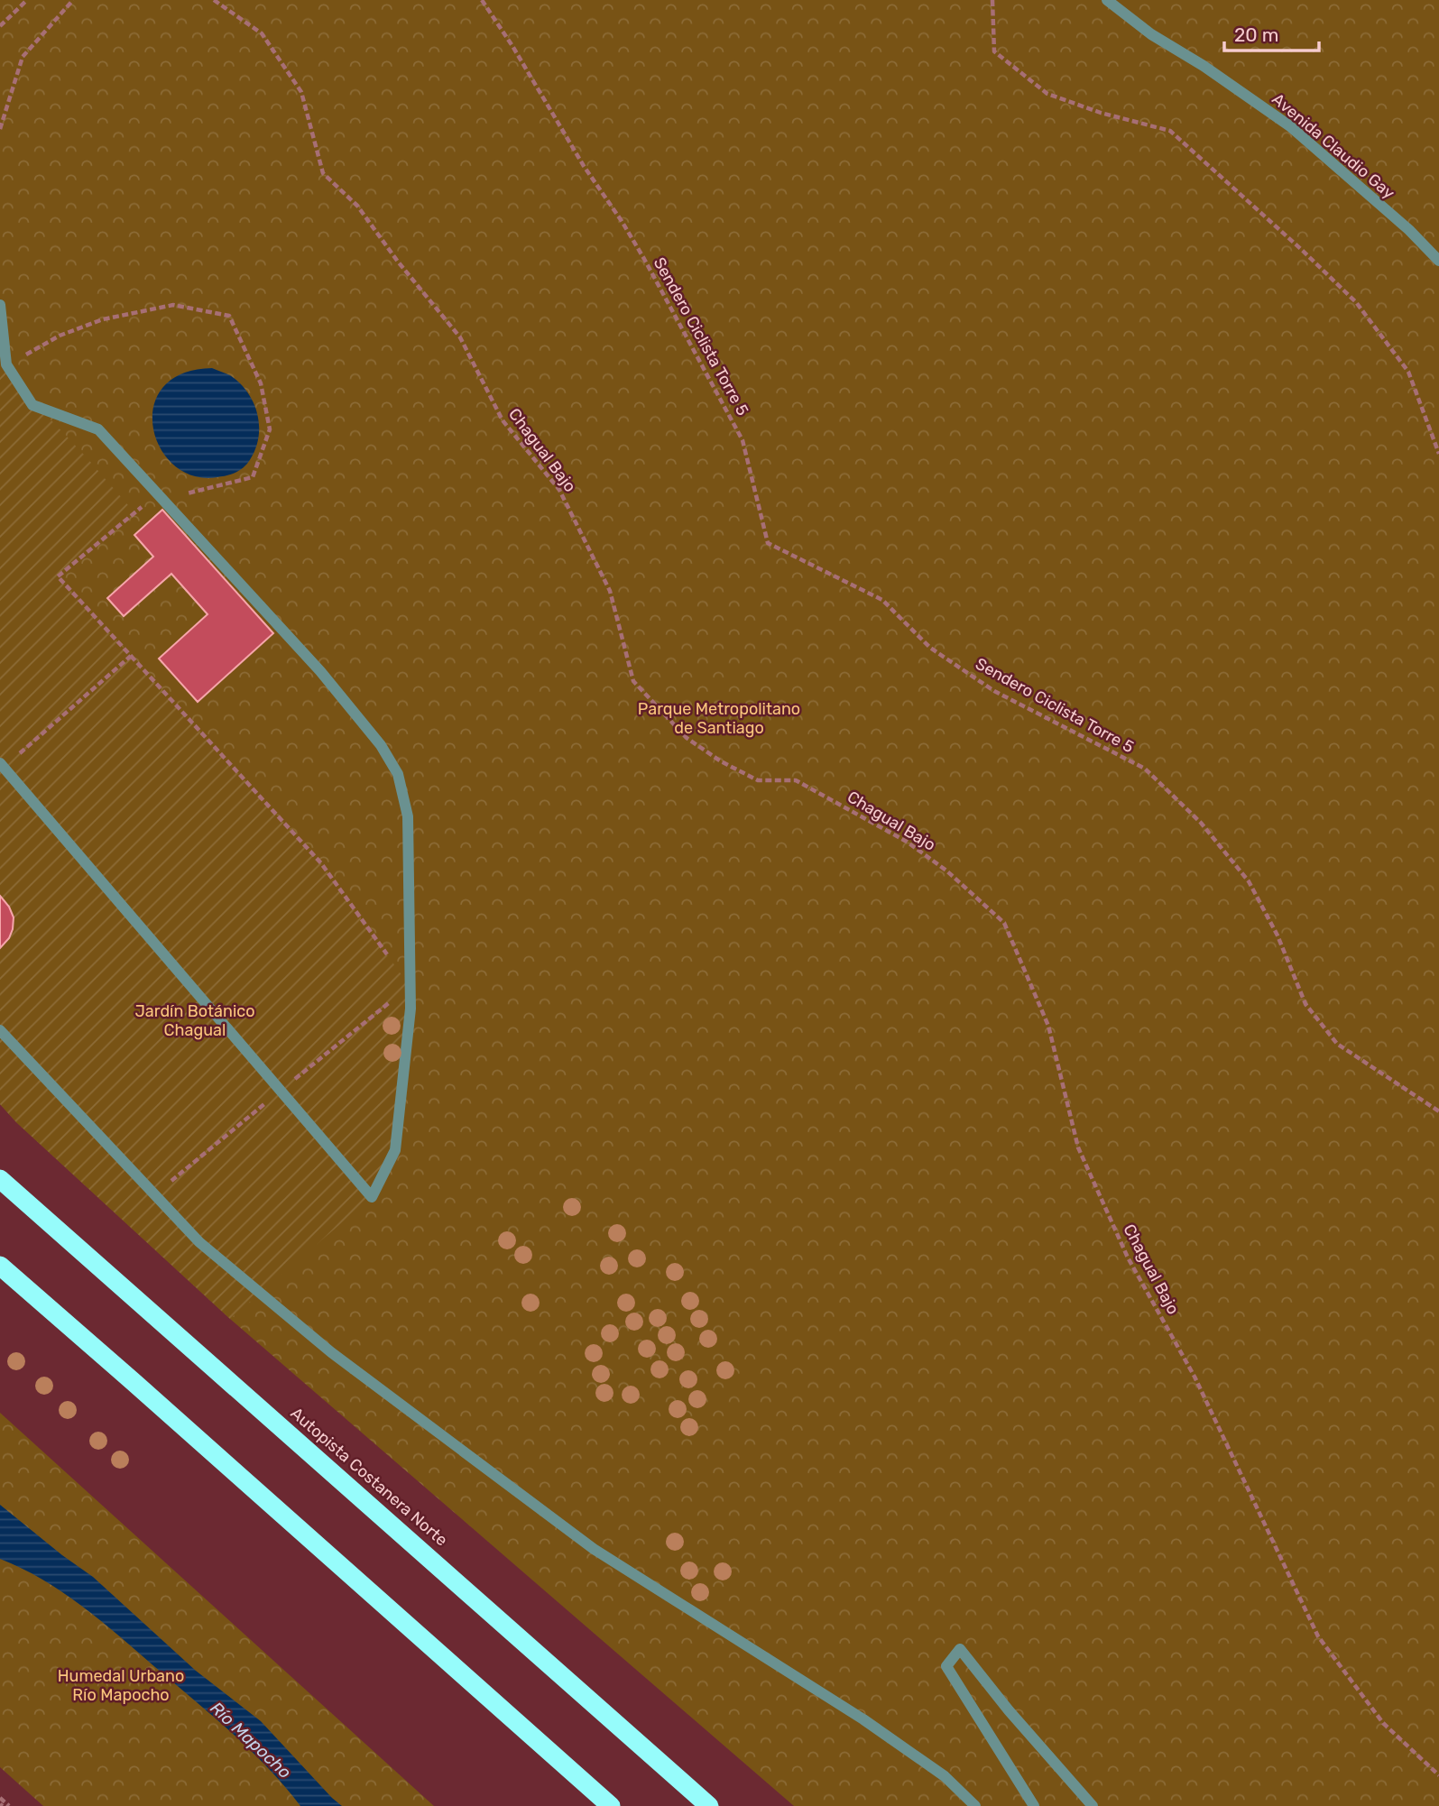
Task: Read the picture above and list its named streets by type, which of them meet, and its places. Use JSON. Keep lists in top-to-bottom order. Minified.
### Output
{"streets":{"highway":["Autopista Costanera Norte"],"street":["Avenida Claudio Gay"],"path":["Sendero Ciclista Torre 5","Chagual Bajo"]},"water":["Río Mapocho"],"parks":["Parque Metropolitano de Santiago","Jardín Botánico Chagual","Humedal Urbano Río Mapocho"],"scale_bar":"20 m"}
